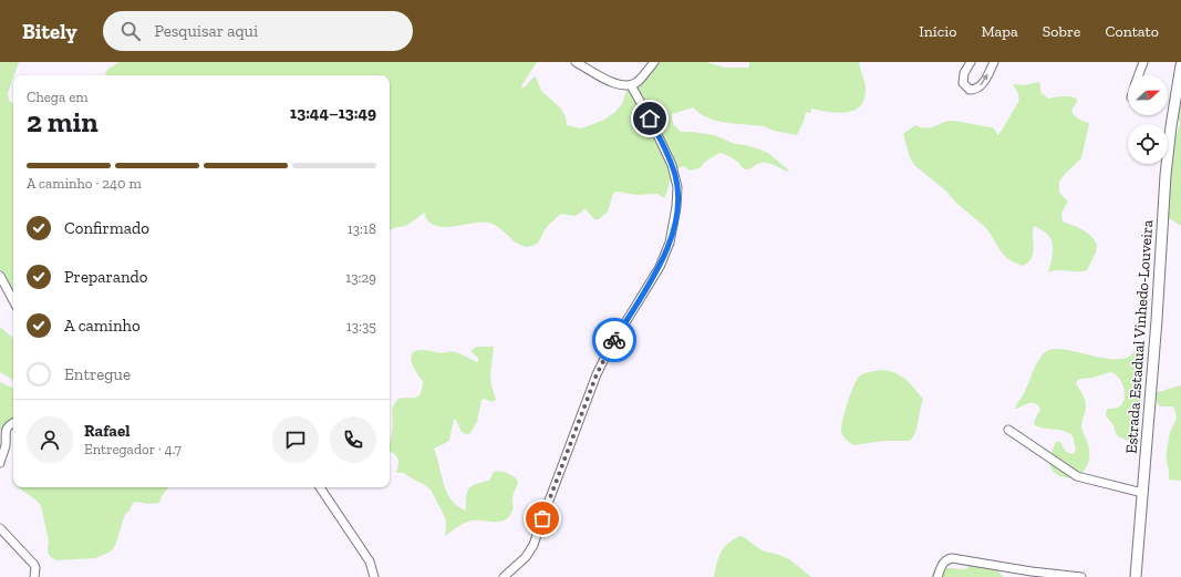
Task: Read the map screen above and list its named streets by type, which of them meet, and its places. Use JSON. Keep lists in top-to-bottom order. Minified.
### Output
{"streets":{"main road":["Estrada Estadual Vinhedo-Louveira"]},"north":"right","page":{"header":"Bitely","search":"Pesquisar aqui","nav":["Início","Mapa","Sobre","Contato"],"heading":["2 min","Chega em","13:44–13:49"],"panel":["Rafael","Entregador · 4.7"],"bar":"A caminho · 240 m","list":[["Confirmado","13:18"],["Preparando","13:29"],["A caminho","13:35"],"Entregue"]}}
